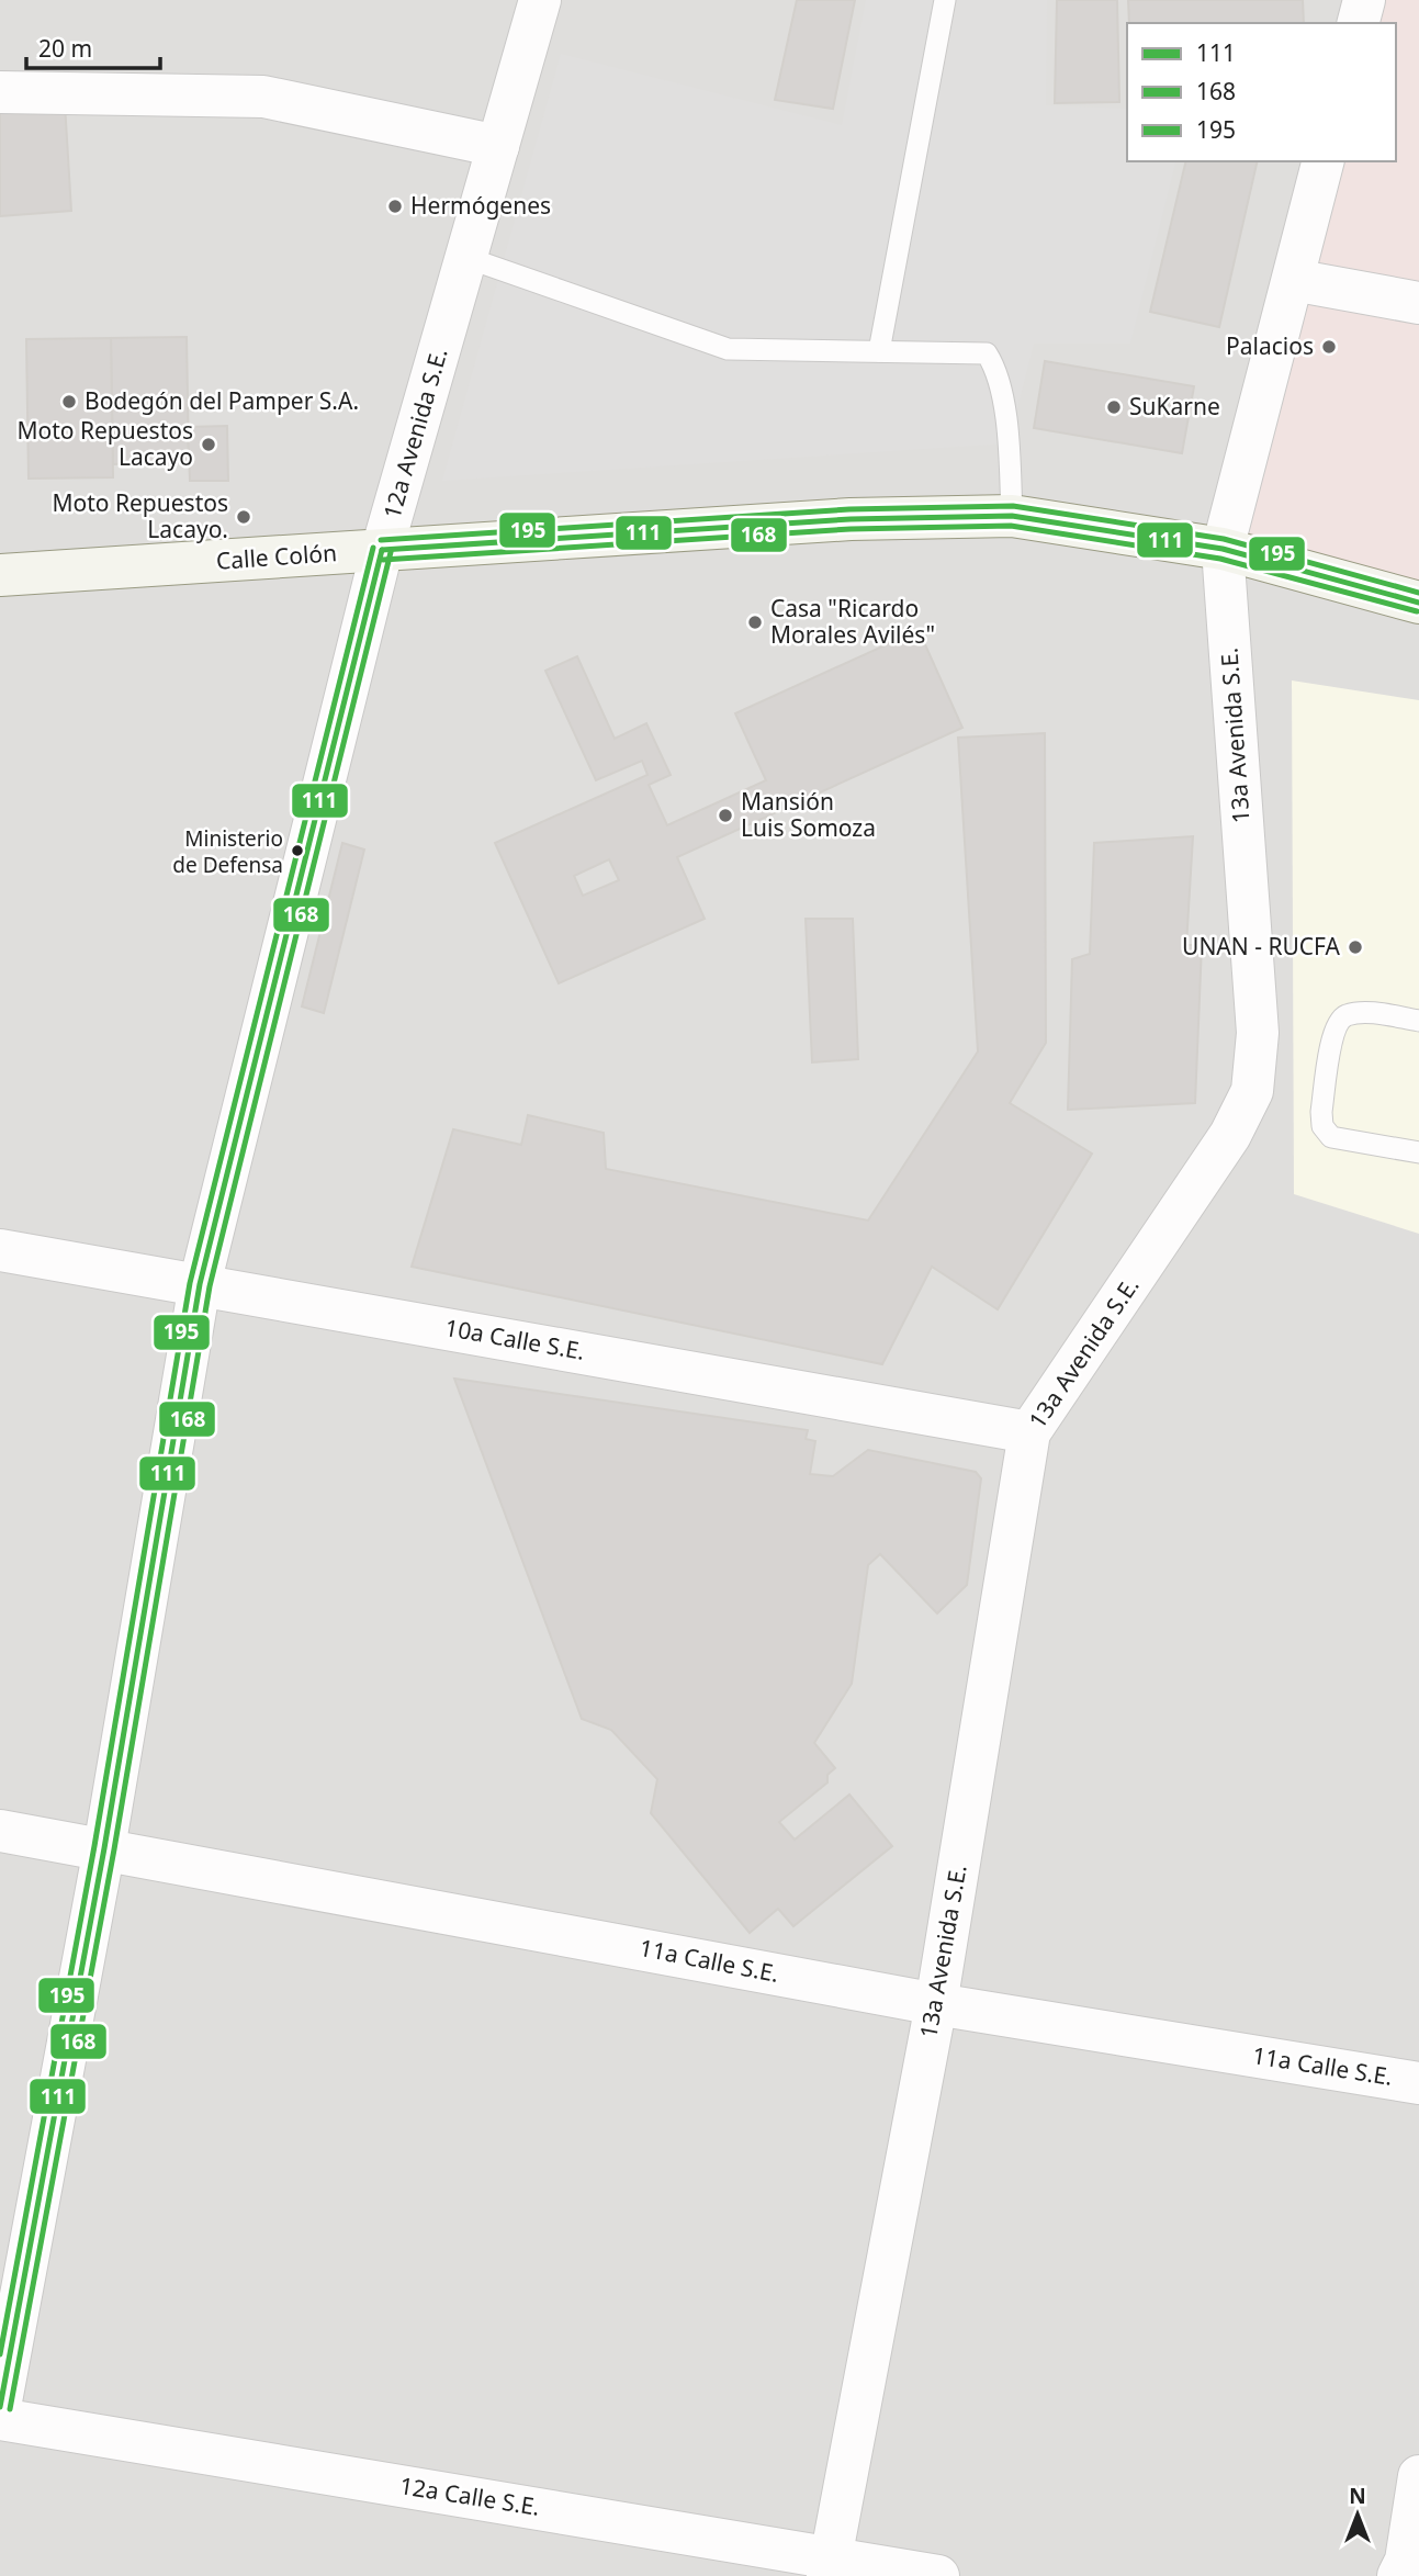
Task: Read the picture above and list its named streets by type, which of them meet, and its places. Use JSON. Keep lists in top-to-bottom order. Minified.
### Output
{"streets":{"main road":["Calle Colón"],"street":["12a Avenida S.E.","13a Avenida S.E.","10a Calle S.E.","11a Calle S.E.","12a Calle S.E."]},"crossings":[["12a Avenida S.E.","Calle Colón"],["12a Avenida S.E.","10a Calle S.E."],["12a Avenida S.E.","11a Calle S.E."],["Calle Colón","13a Avenida S.E."],["13a Avenida S.E.","10a Calle S.E."],["13a Avenida S.E.","11a Calle S.E."],["13a Avenida S.E.","12a Calle S.E."]],"places":["Hermógenes","Palacios","Bodegón del Pamper S.A.","SuKarne","Moto Repuestos Lacayo","Moto Repuestos Lacayo.","Casa \"Ricardo Morales Avilés\"","Mansión Luis Somoza","Ministerio de Defensa","UNAN - RUCFA"],"lines":["transit line 195","transit line 111","transit line 168"],"legend":["111","168","195"],"scale_bar":"20 m","north":"top"}
